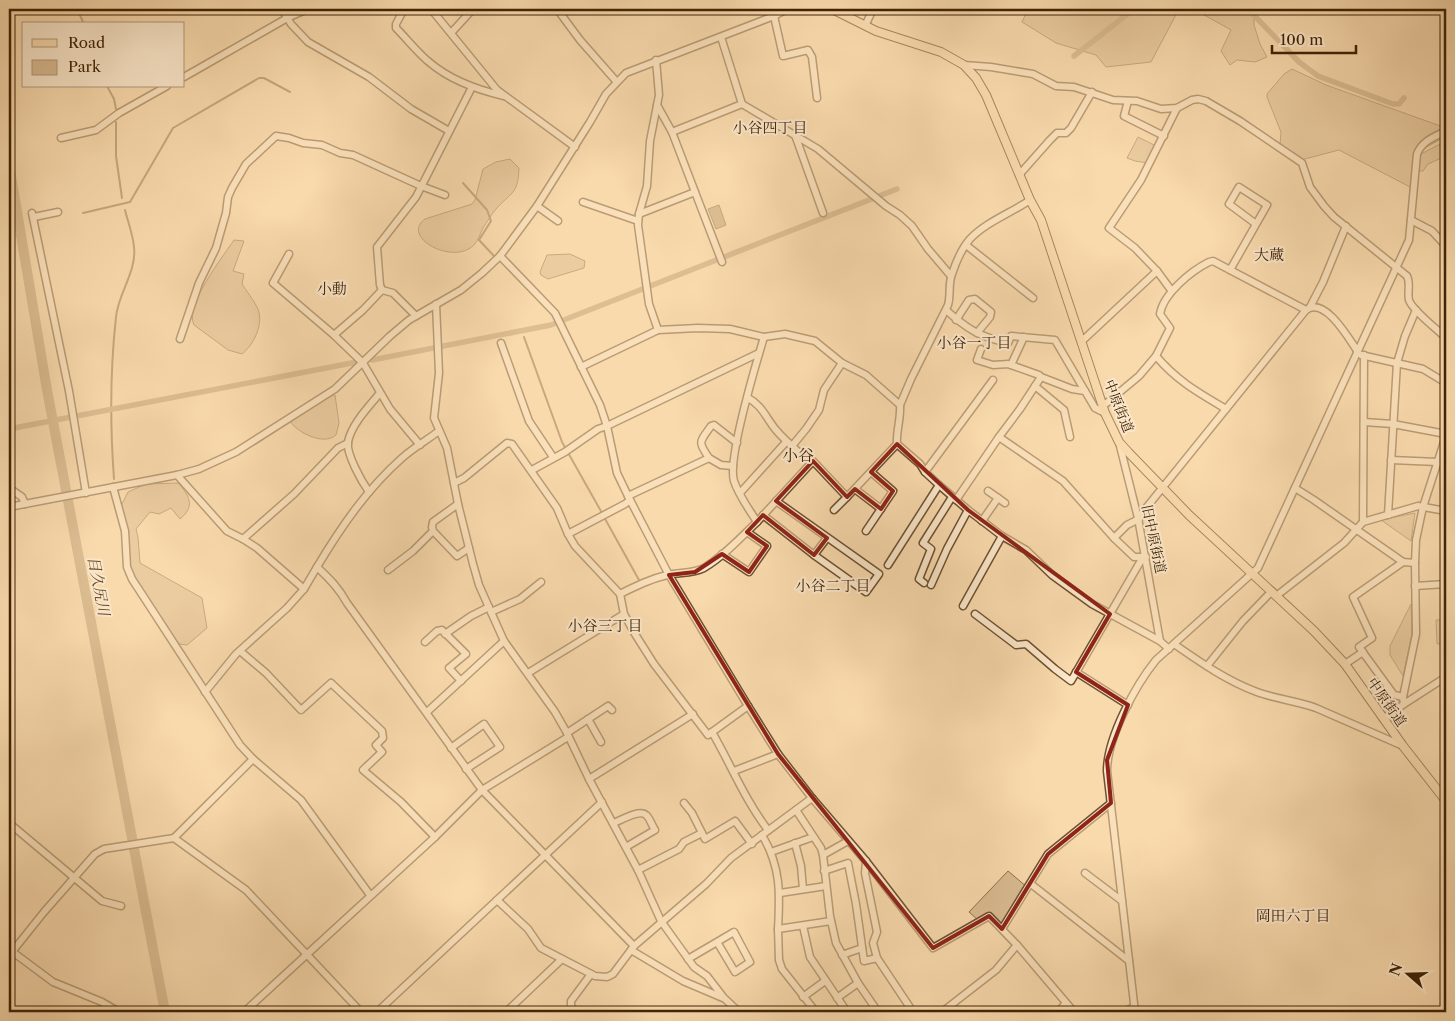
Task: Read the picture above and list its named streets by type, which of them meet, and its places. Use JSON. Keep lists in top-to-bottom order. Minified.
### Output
{"streets":{"main road":["中原街道"],"street":["旧中原街道"]},"crossings":[["中原街道","旧中原街道"]],"districts":["小谷四丁目","大蔵","小動","小谷一丁目","小谷","小谷二丁目","小谷三丁目","岡田六丁目"],"water":["目久尻川"],"legend":["Road","Park"],"scale_bar":"100 m","north":"left"}
